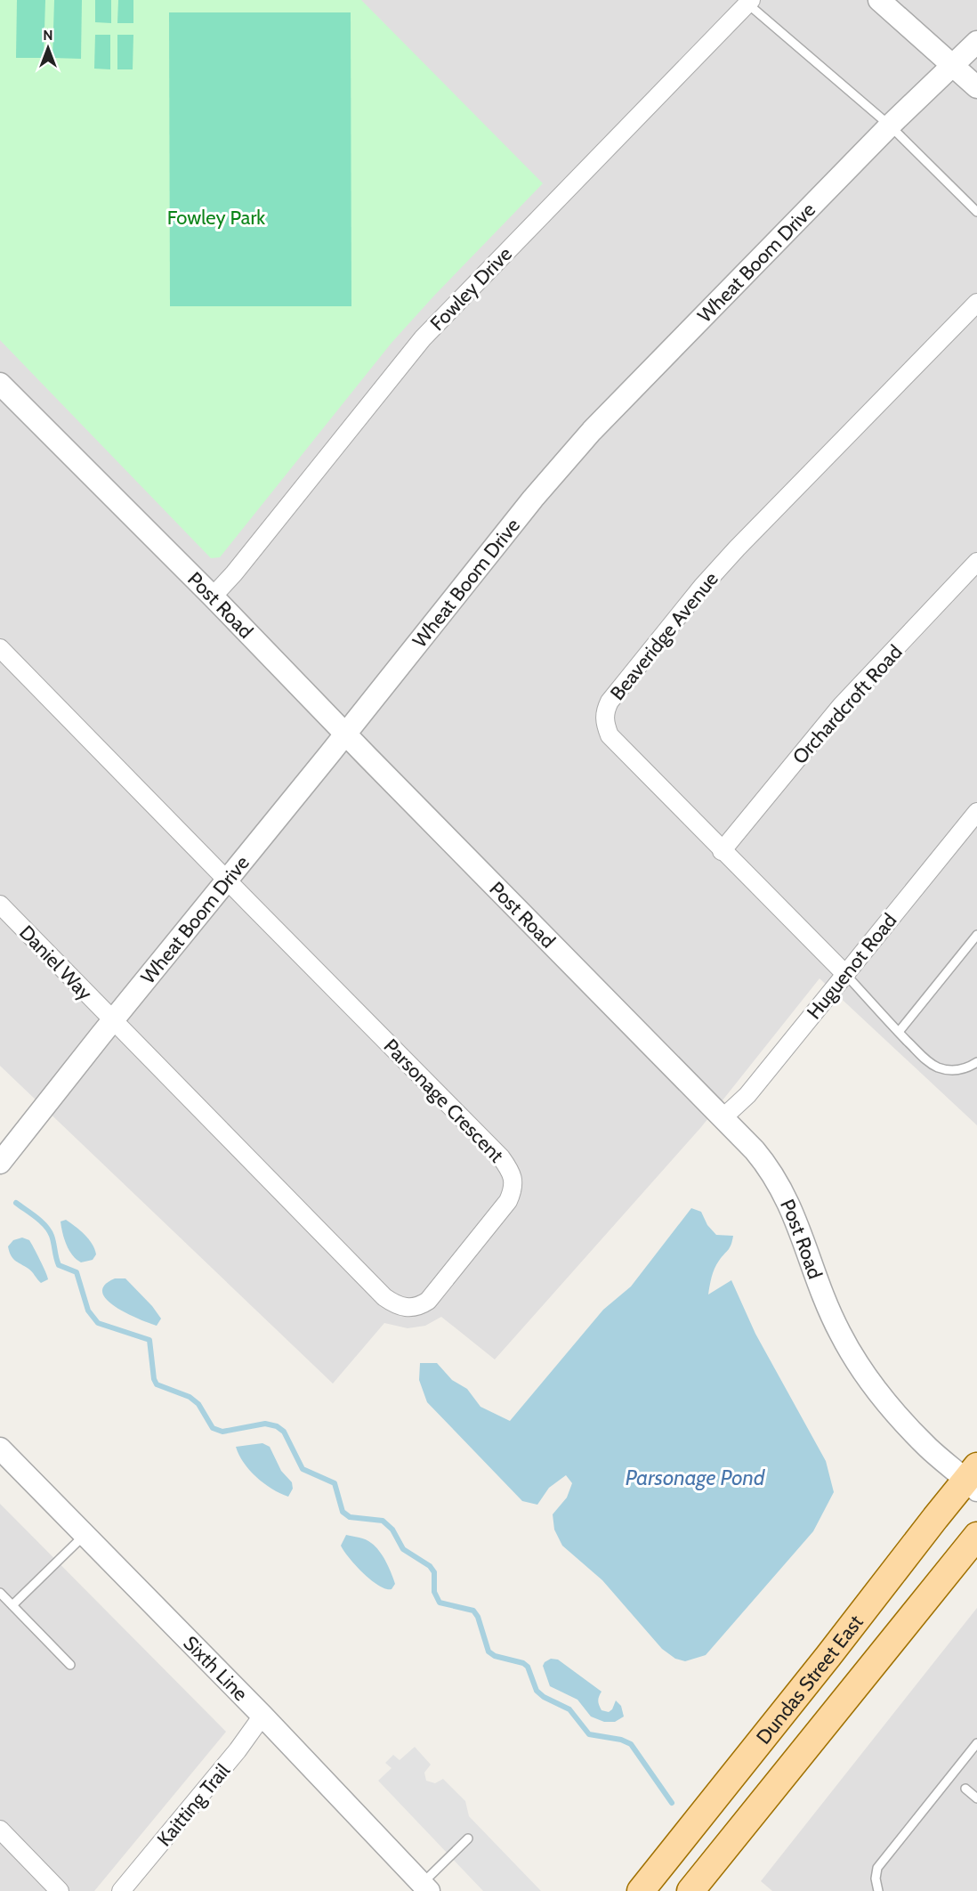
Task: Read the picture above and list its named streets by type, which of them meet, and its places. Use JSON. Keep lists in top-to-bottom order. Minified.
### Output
{"streets":{"main road":["Dundas Street East"],"street":["Wheat Boom Drive","Fowley Drive","Post Road","Beaveridge Avenue","Orchardcroft Road","Daniel Way","Huguenot Road","Parsonage Crescent","Sixth Line","Kaitting Trail"]},"crossings":[["Wheat Boom Drive","Post Road"],["Wheat Boom Drive","Daniel Way"],["Wheat Boom Drive","Parsonage Crescent"],["Fowley Drive","Post Road"],["Post Road","Huguenot Road"],["Post Road","Dundas Street East"],["Beaveridge Avenue","Orchardcroft Road"],["Beaveridge Avenue","Huguenot Road"],["Daniel Way","Parsonage Crescent"],["Sixth Line","Kaitting Trail"]],"water":["Parsonage Pond"],"parks":["Fowley Park"],"north":"top"}
